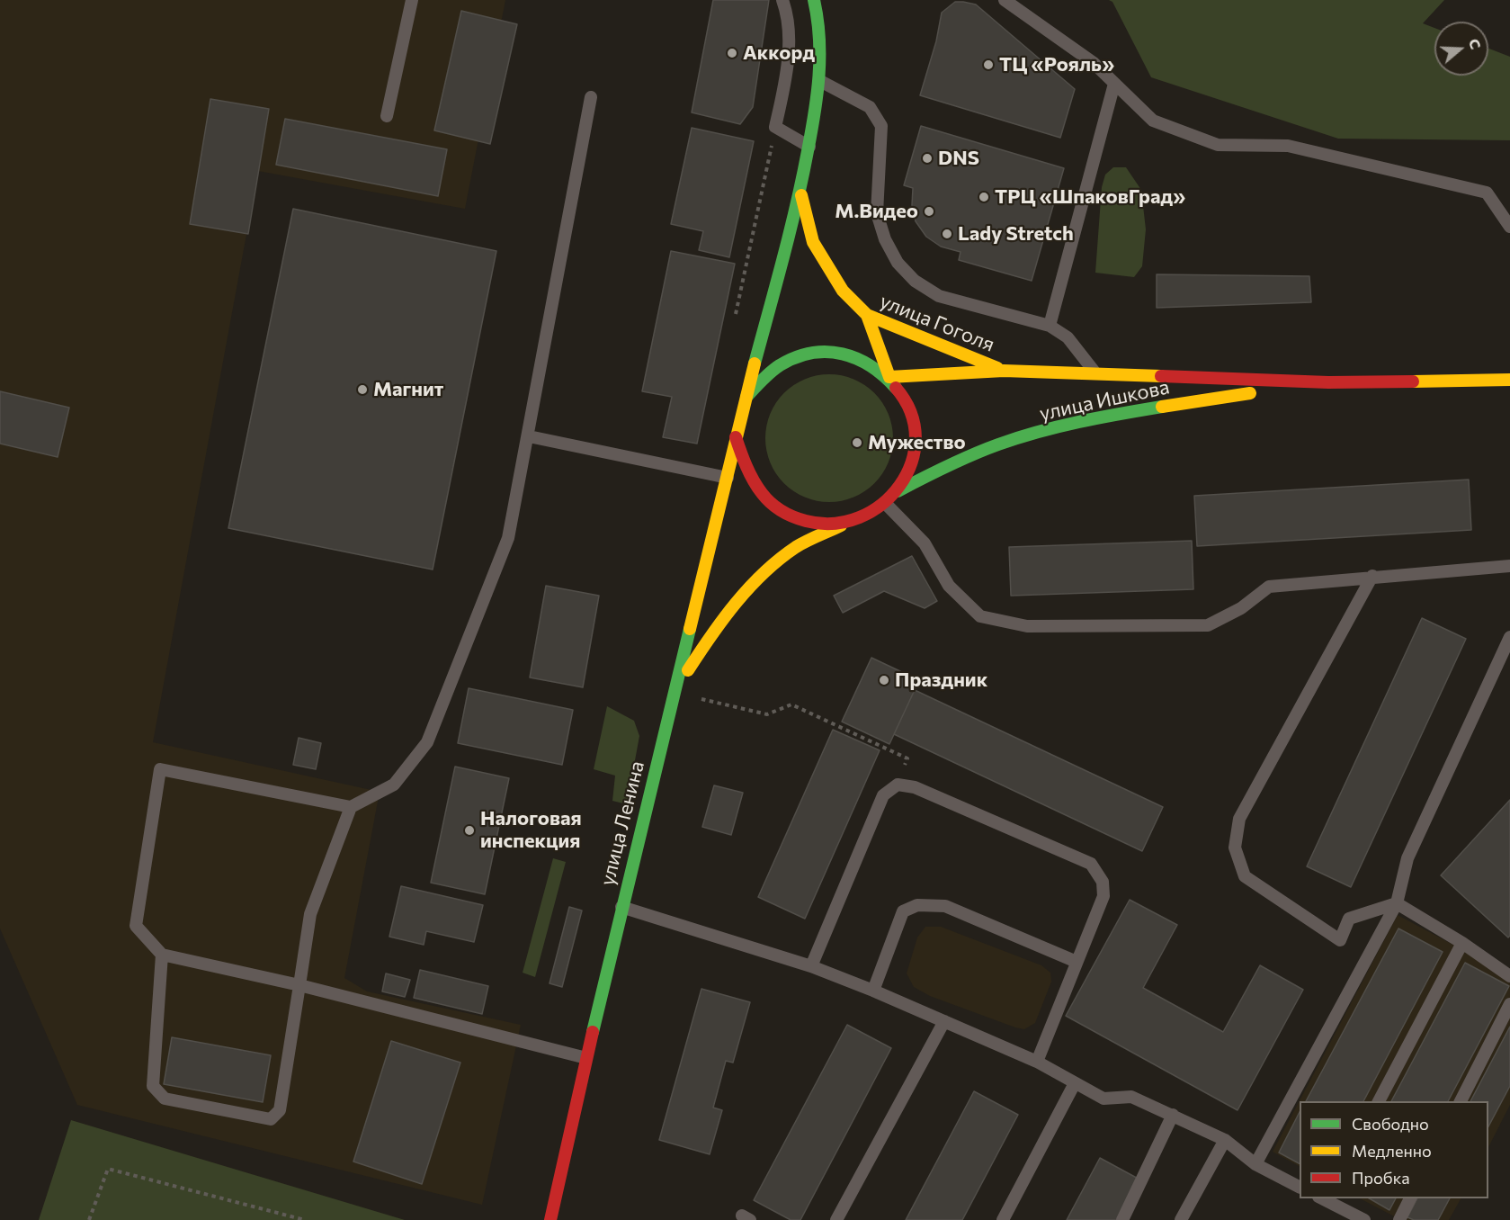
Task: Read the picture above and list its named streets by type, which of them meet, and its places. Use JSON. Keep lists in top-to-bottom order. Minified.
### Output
{"streets":{"street":["улица Гоголя","улица Ишкова","улица Ленина"]},"crossings":[["улица Гоголя","улица Ишкова"],["улица Гоголя","улица Ленина"],["улица Ишкова","улица Ленина"]],"places":["Аккорд","ТЦ «Рояль»","DNS","ТРЦ «ШпаковГрад»","M.Видео","Lady Stretch","Магнит","Мужество","Праздник","Налоговая инспекция"],"legend":["Свободно","Медленно","Пробка"],"north":"right"}
